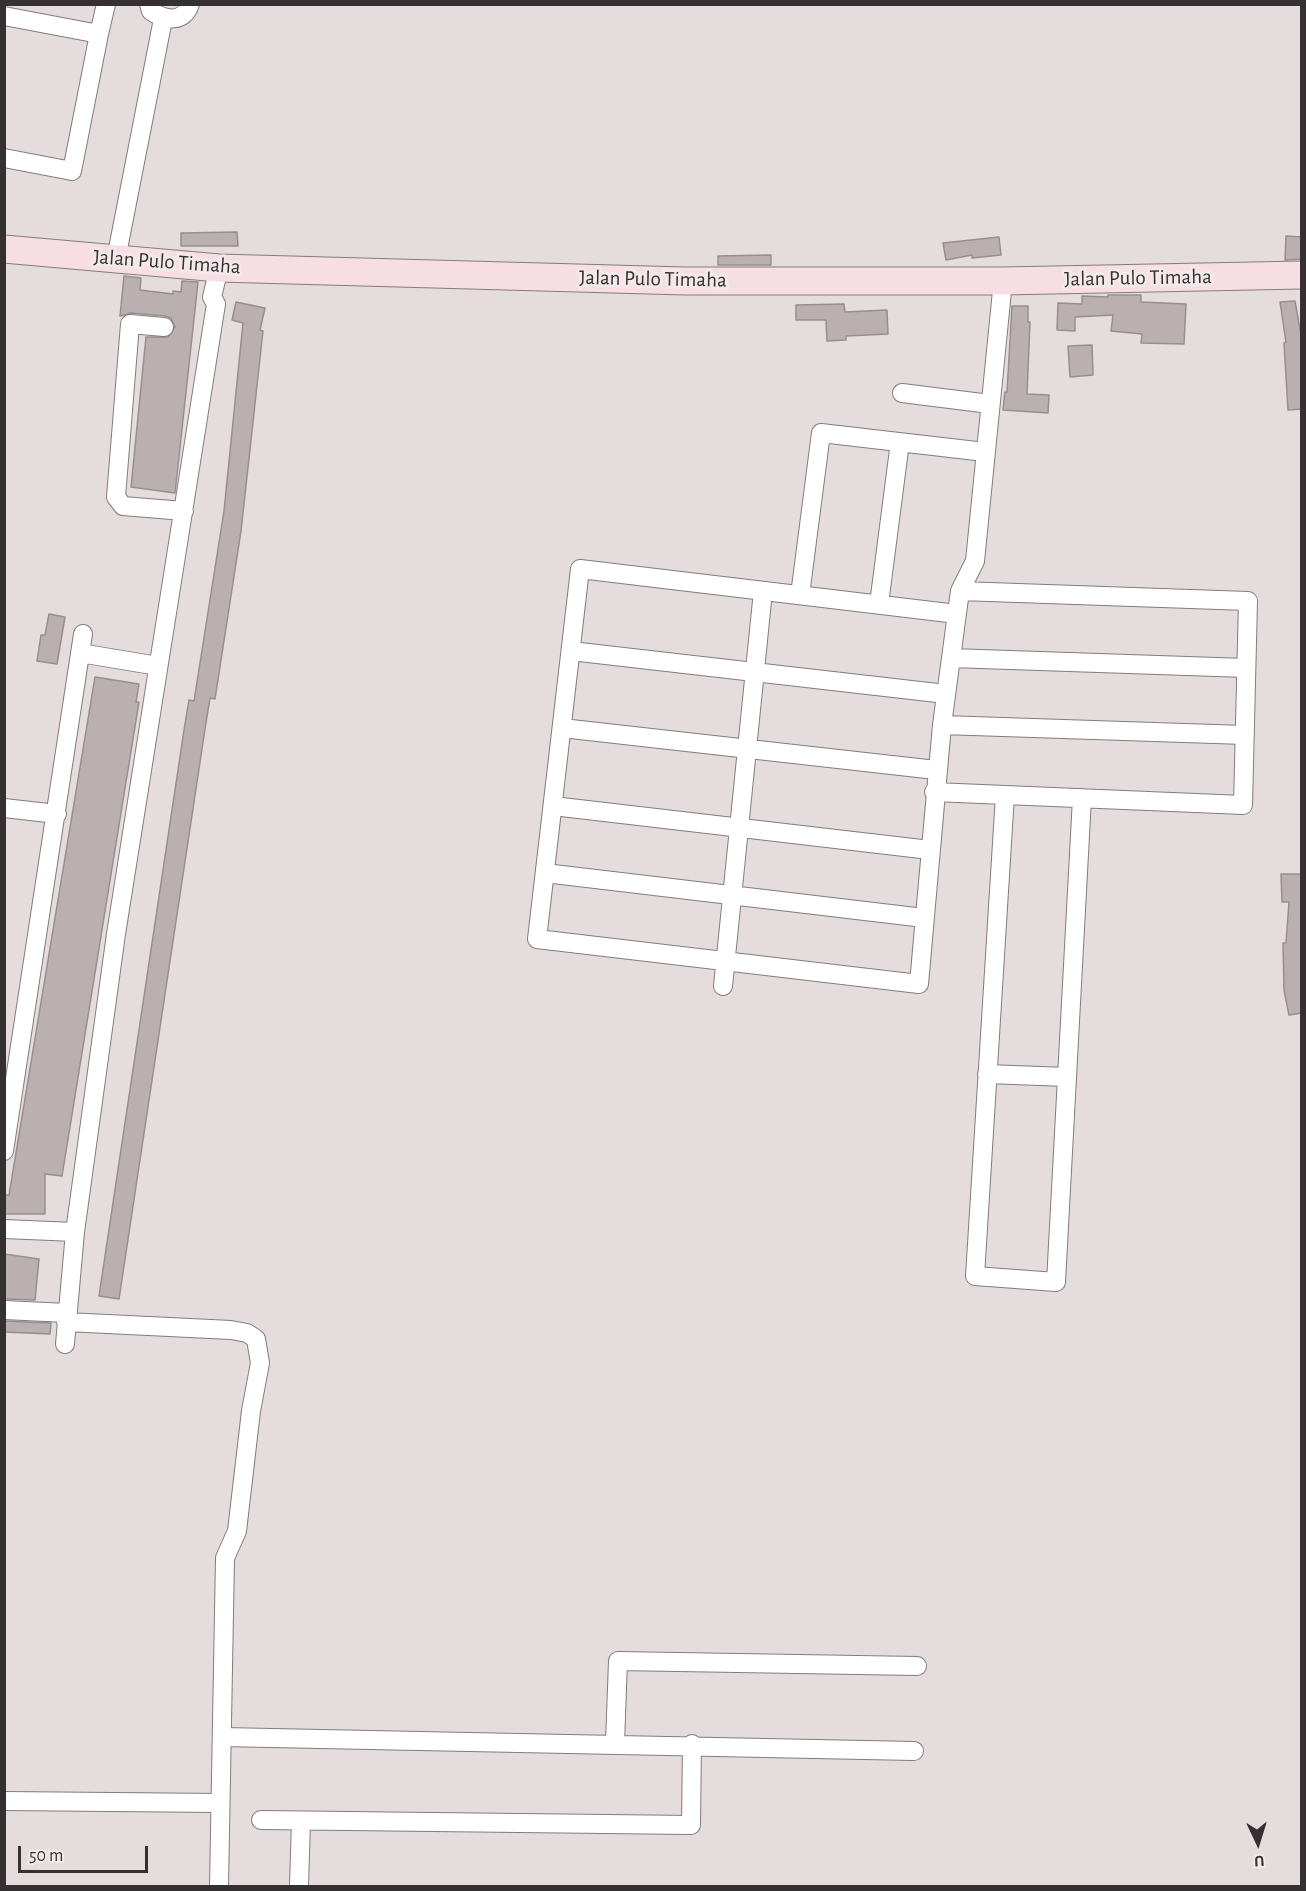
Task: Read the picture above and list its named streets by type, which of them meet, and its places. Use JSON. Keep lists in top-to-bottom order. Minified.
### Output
{"streets":{"street":["Jalan Pulo Timaha"]},"scale_bar":"50 m","north":"bottom"}
